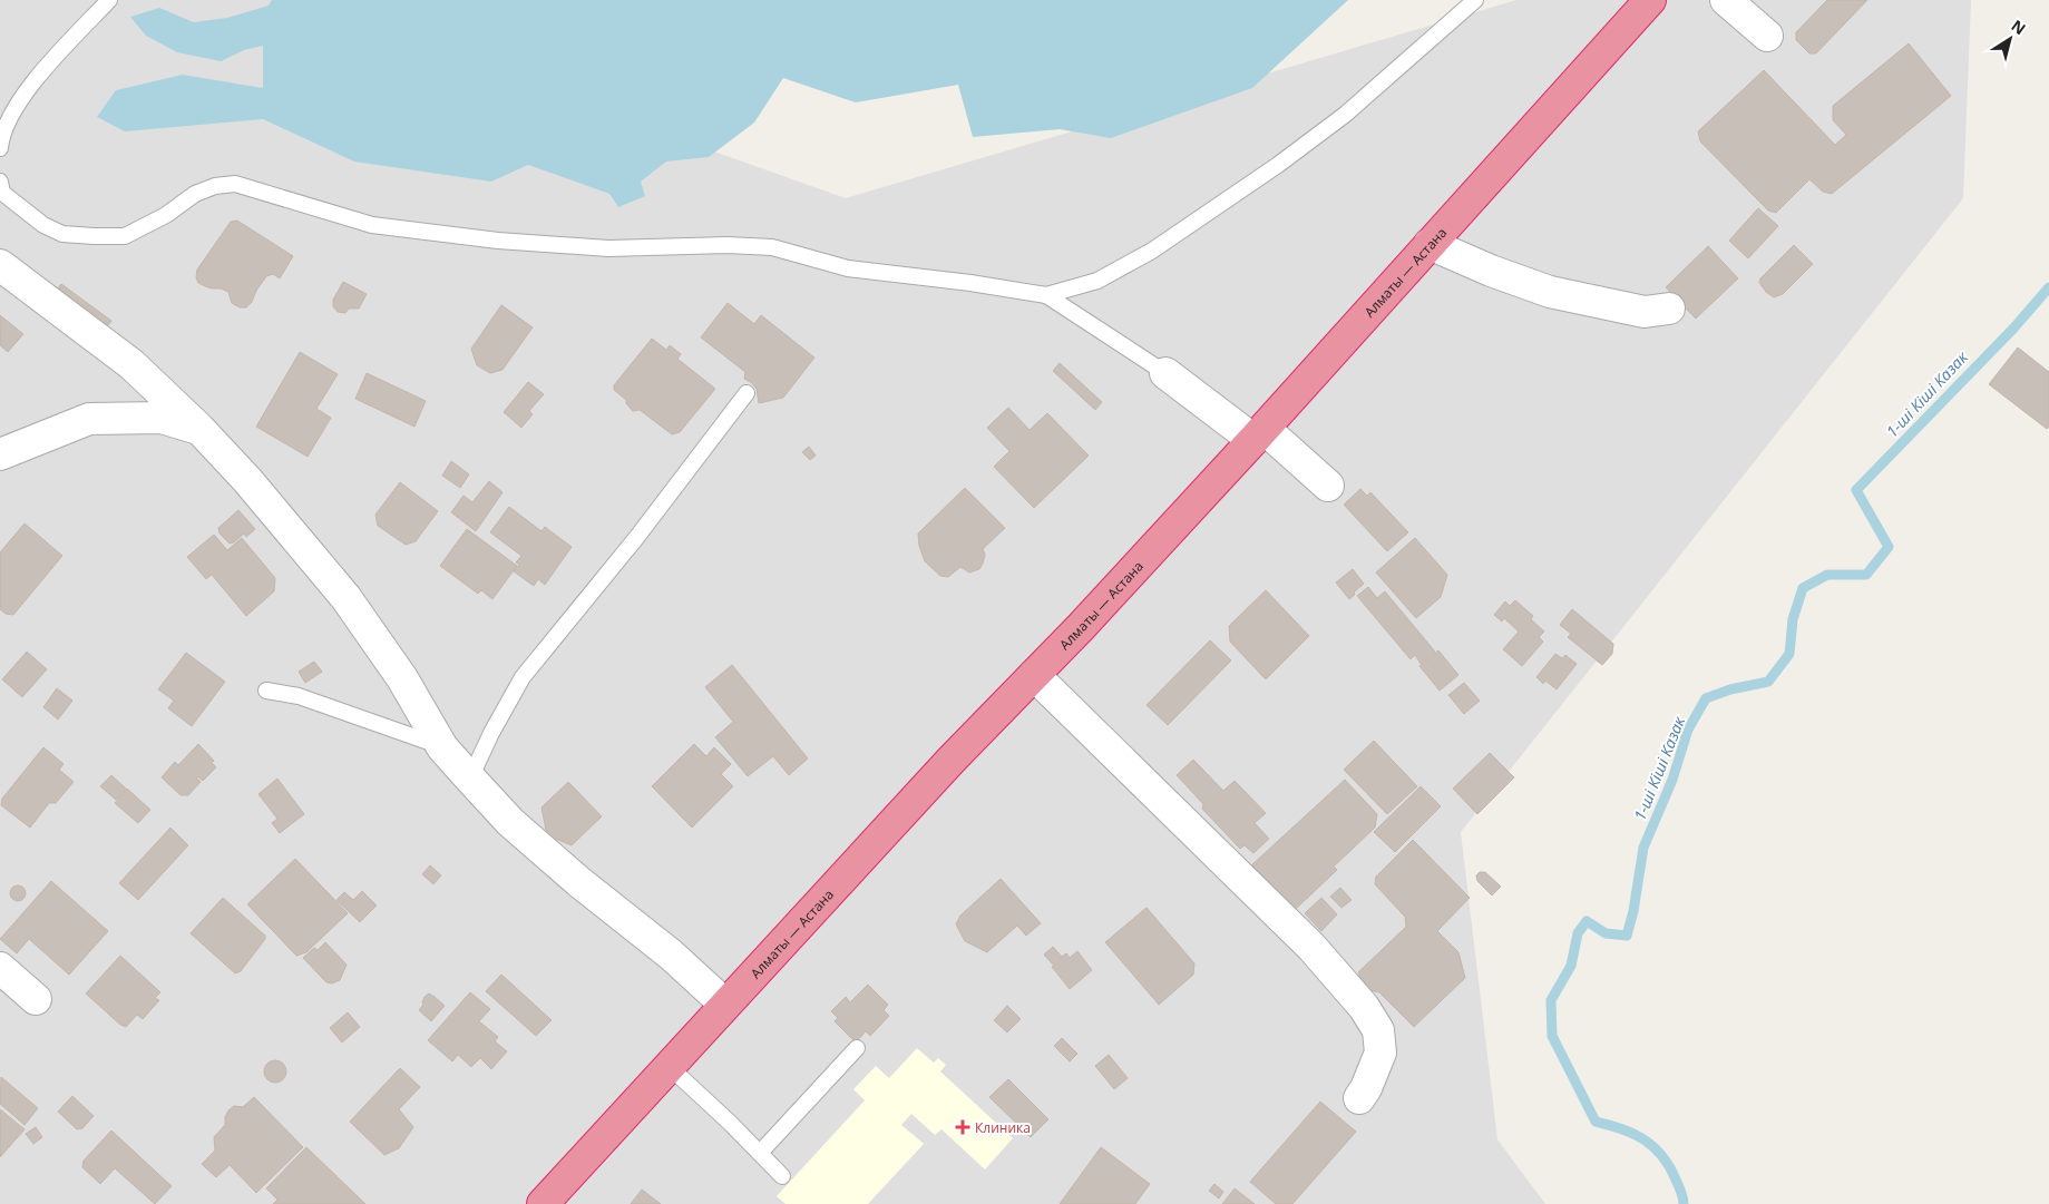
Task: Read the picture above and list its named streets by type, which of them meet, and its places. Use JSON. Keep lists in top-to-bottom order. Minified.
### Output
{"streets":{"highway":["Алматы — Астана"]},"water":["1-ші Кіші Казак"],"places":{"health":["Клиника"]},"north":"top right"}
